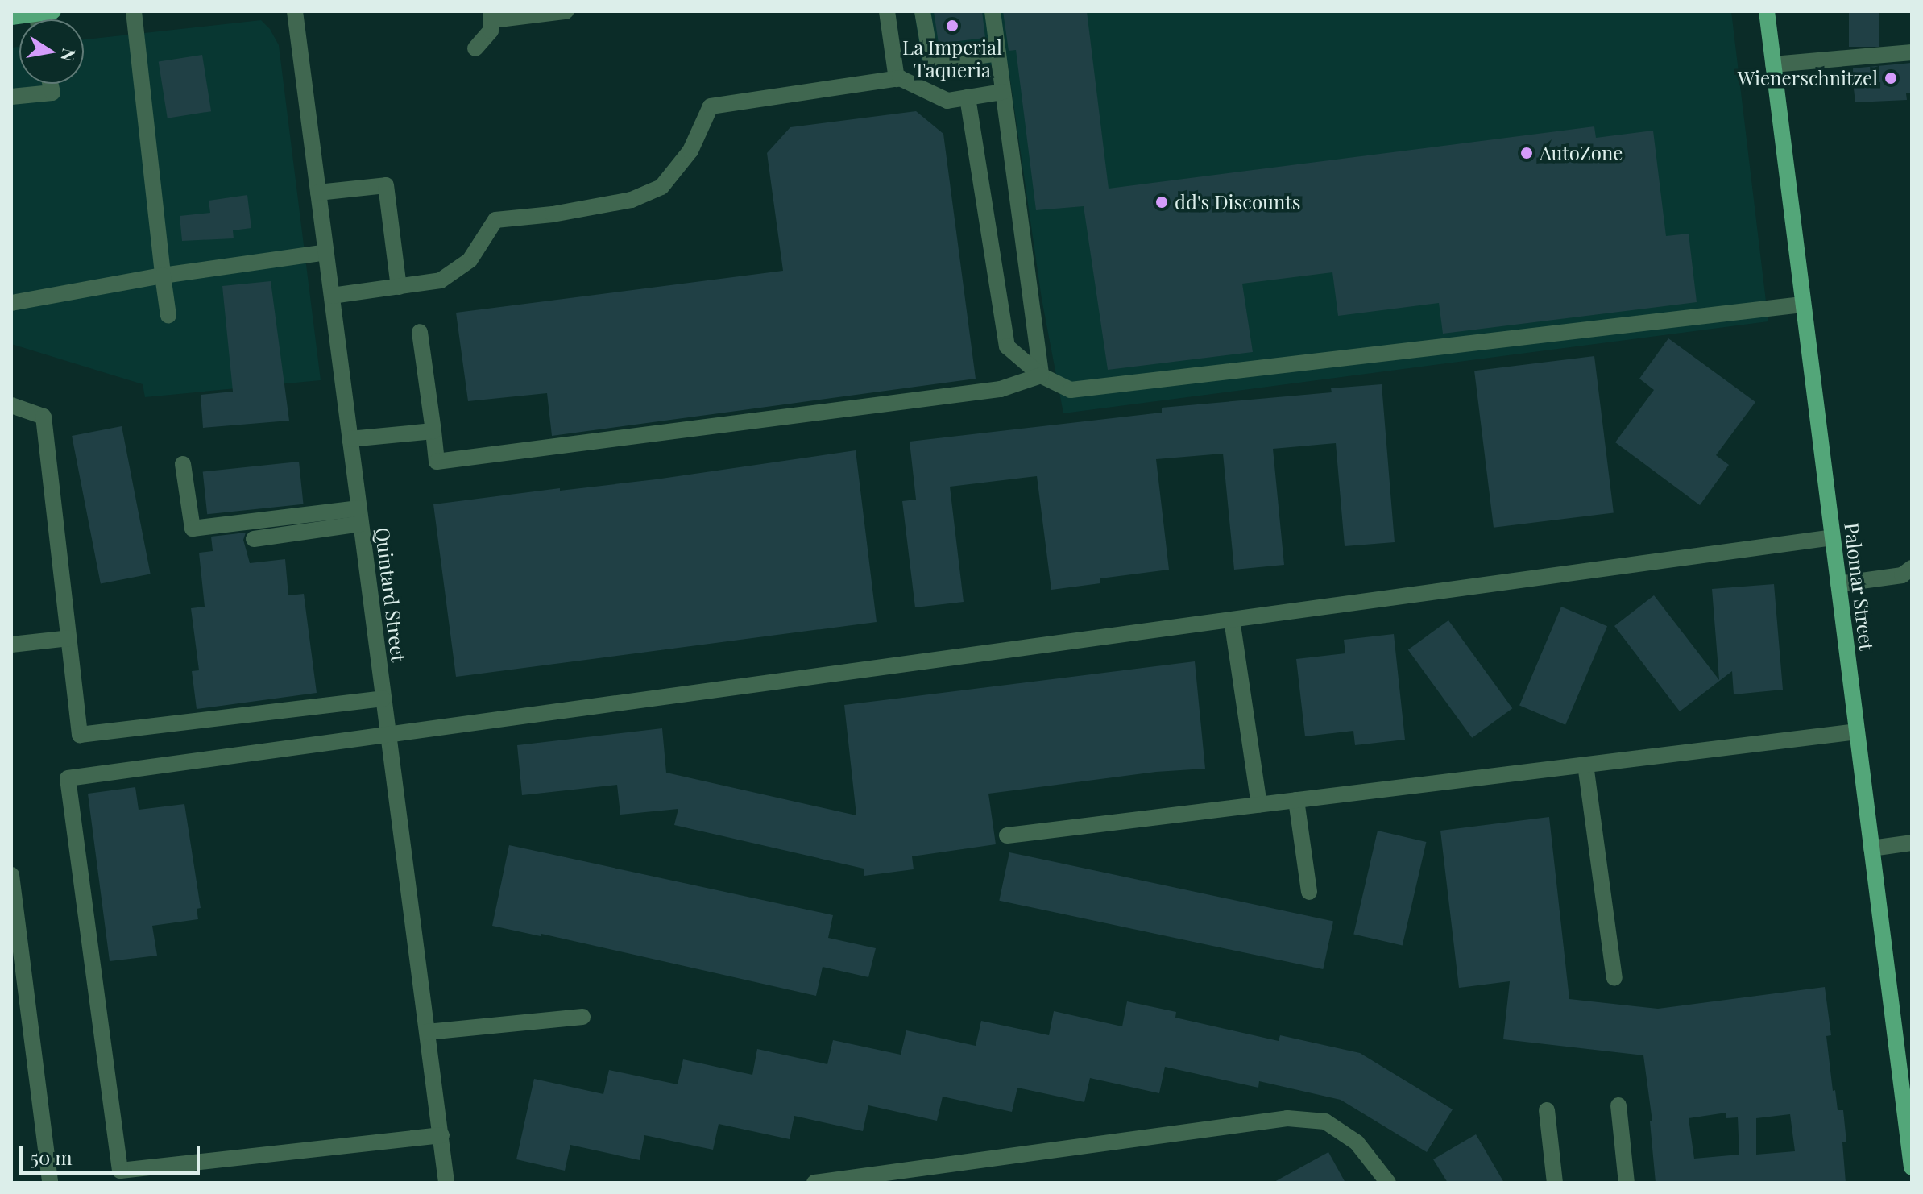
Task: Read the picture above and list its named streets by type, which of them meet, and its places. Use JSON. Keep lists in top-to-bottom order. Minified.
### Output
{"streets":{"main road":["Palomar Street"],"street":["Quintard Street"]},"places":["La Imperial Taqueria","Wienerschnitzel","AutoZone","dd's Discounts"],"scale_bar":"50 m","north":"right"}
